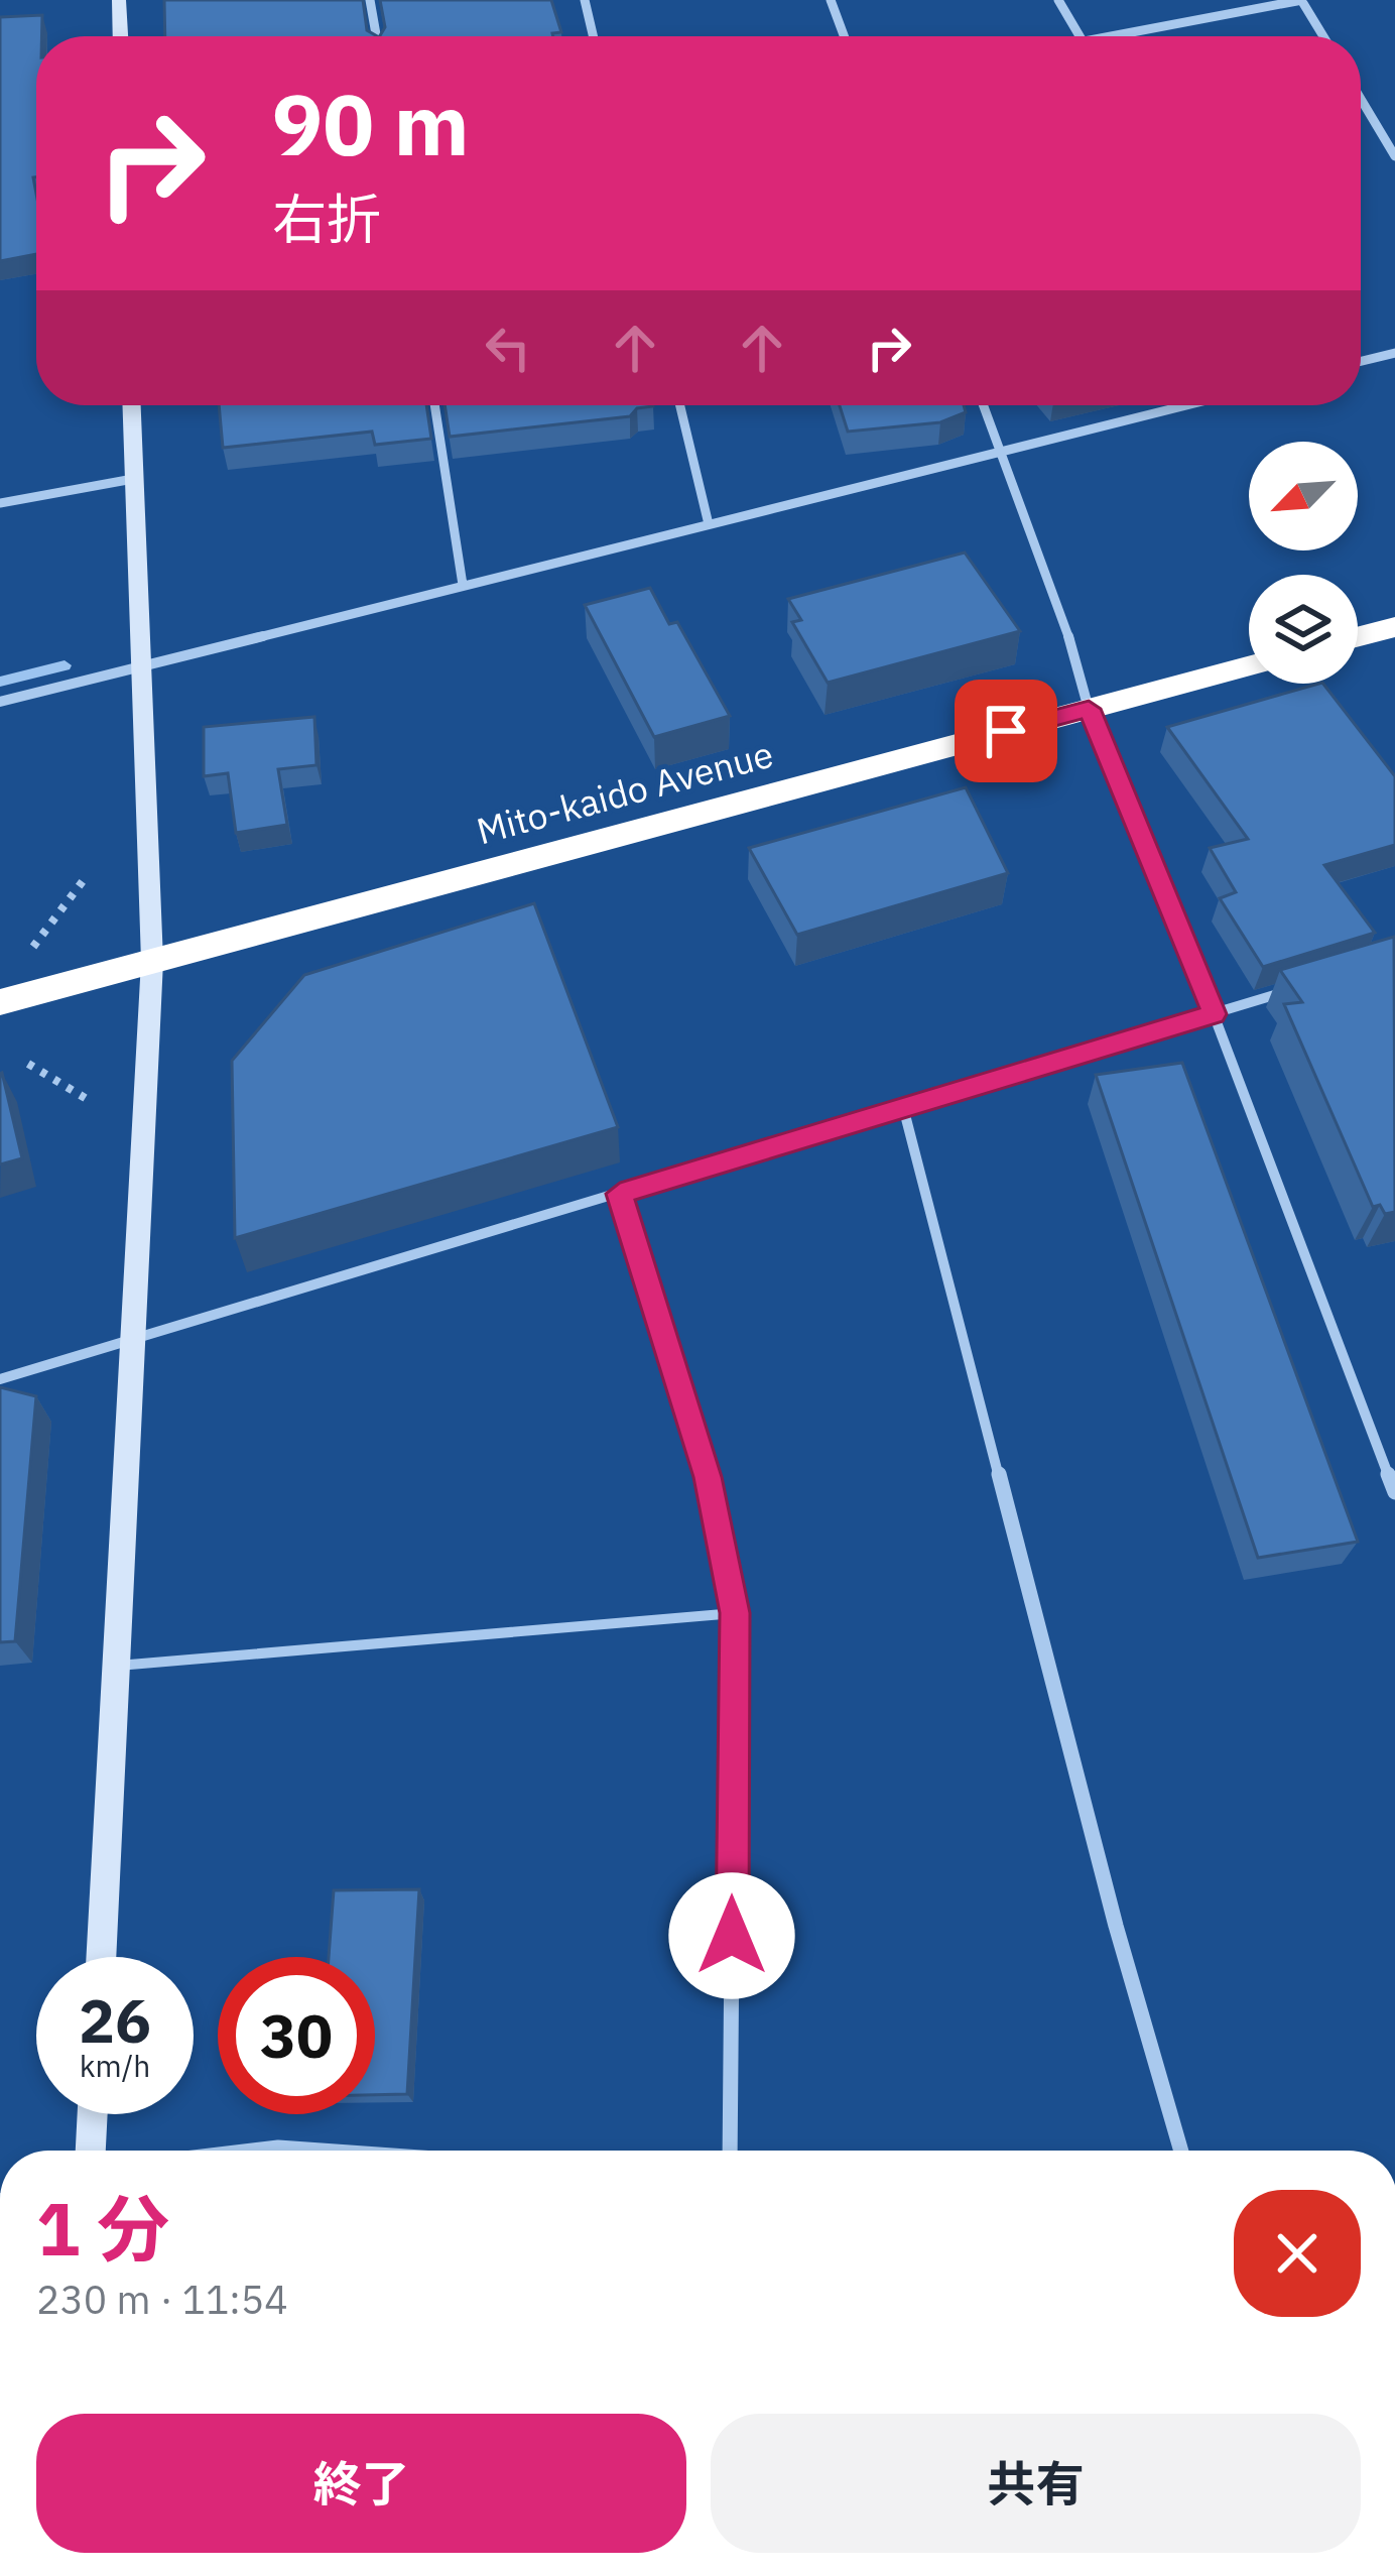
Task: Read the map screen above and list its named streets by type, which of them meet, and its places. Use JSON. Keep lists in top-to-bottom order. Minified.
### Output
{"streets":{"highway":["Mito-kaido Avenue"]},"north":"bottom left","page":{"turn":["90 m","右折"],"speed":"26 km/h","limit":"30","heading":["1 分","230 m · 11:54"],"buttons":["終了","共有"]}}
